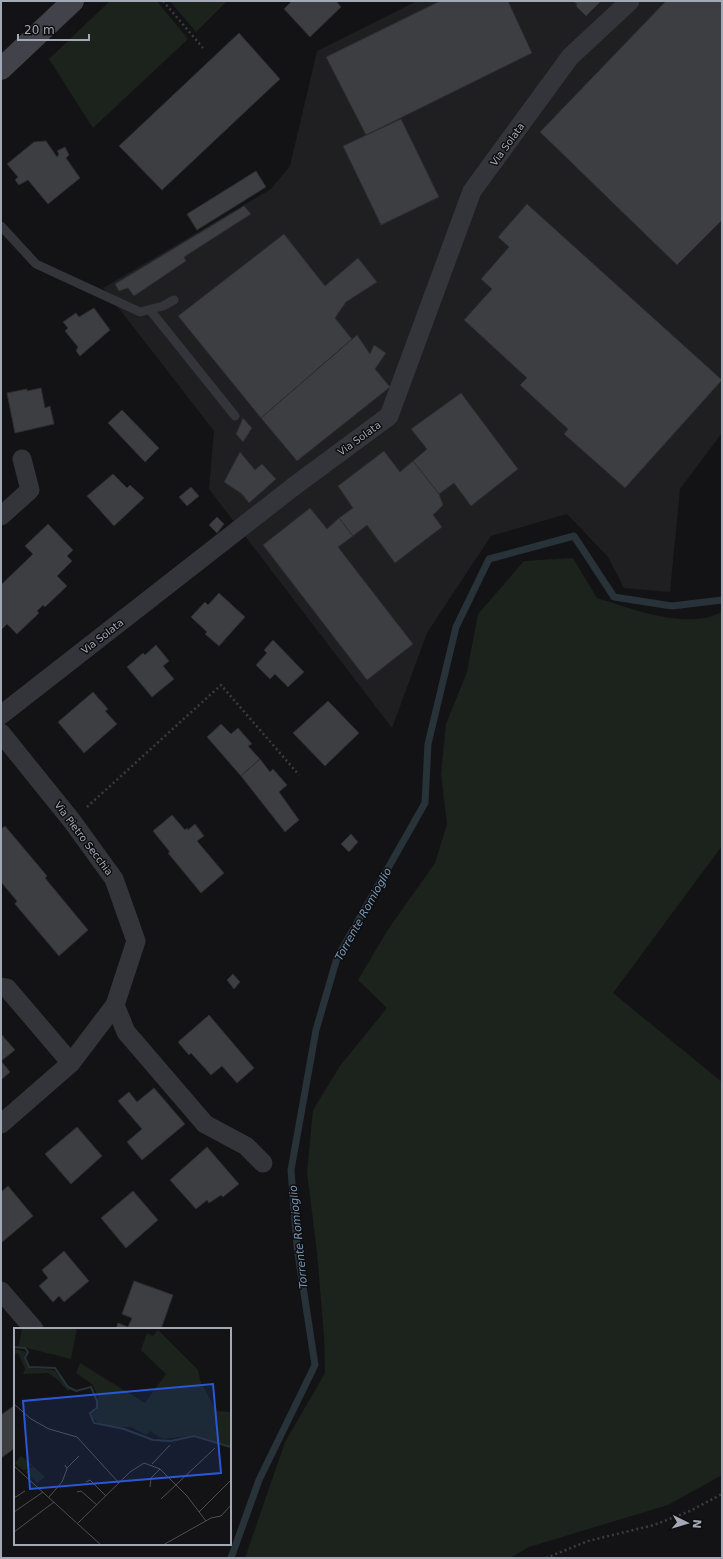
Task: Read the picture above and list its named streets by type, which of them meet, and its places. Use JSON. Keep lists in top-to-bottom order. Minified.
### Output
{"streets":{"street":["Via Solata","Via Pietro Secchia"]},"water":["Torrente Romioglio"],"scale_bar":"20 m","north":"right"}
